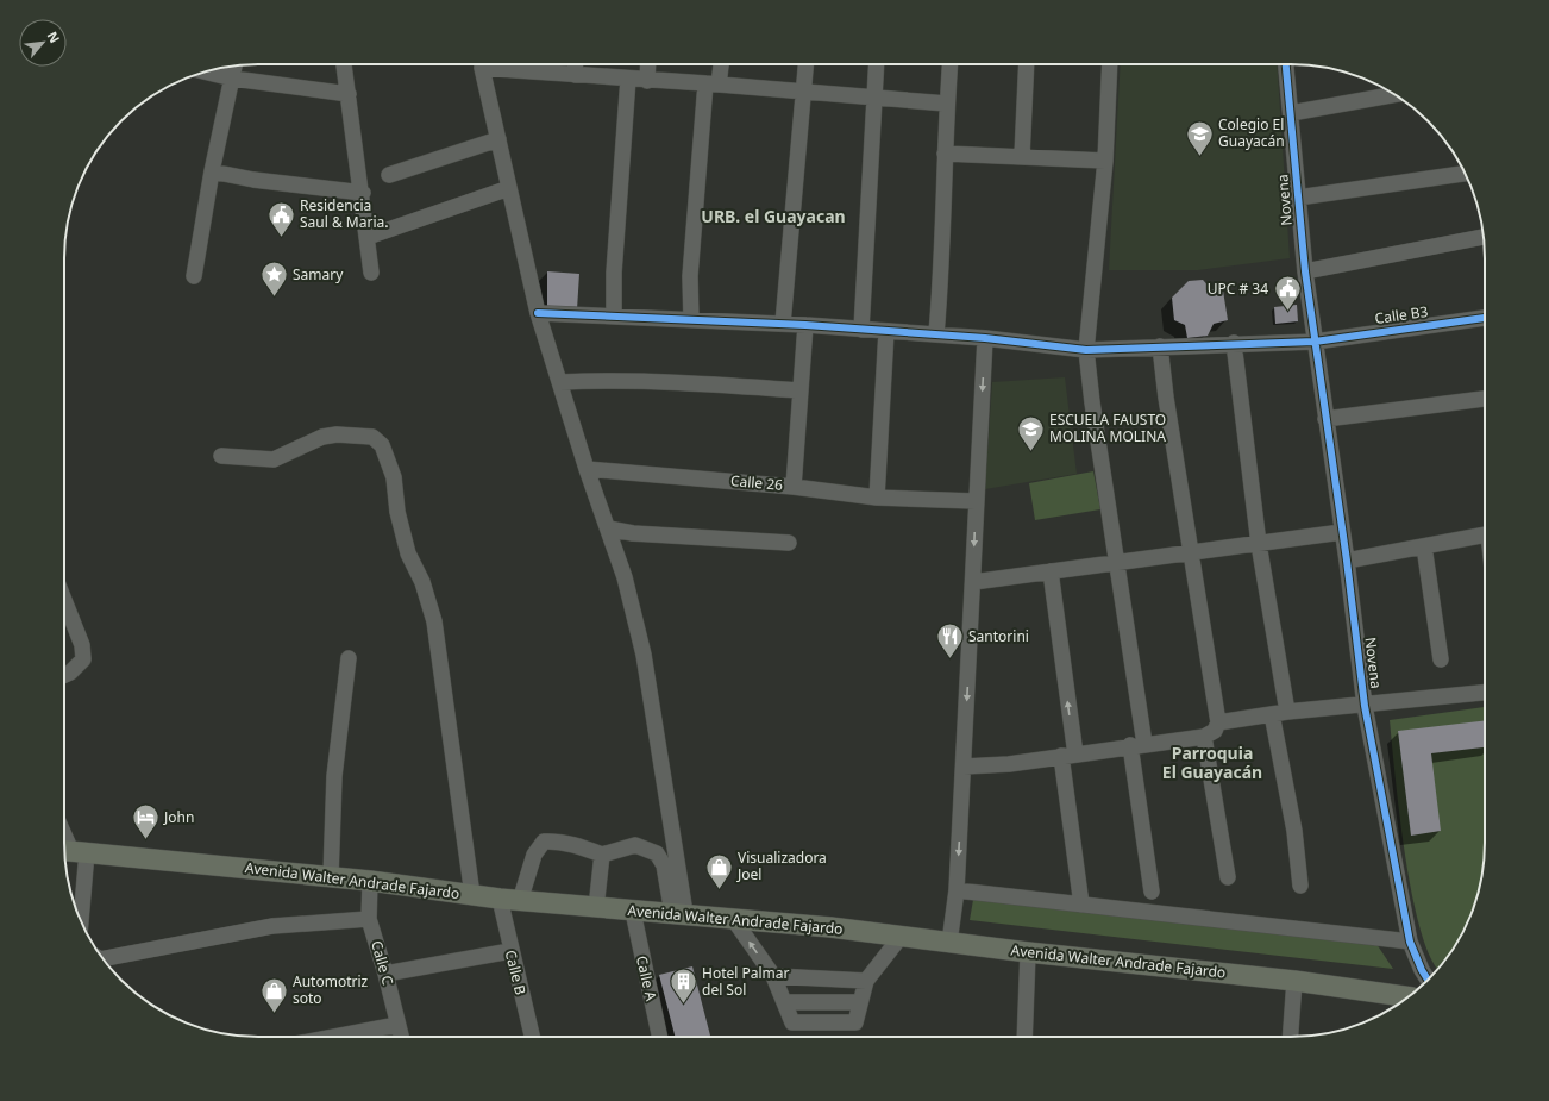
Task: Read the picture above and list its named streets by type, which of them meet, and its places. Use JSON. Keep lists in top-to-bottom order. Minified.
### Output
{"streets":{"main road":["Avenida Walter Andrade Fajardo"],"street":["Novena","Calle B3","Calle 26","Calle C","Calle B","Calle A"]},"crossings":[["Novena","Calle B3"],["Avenida Walter Andrade Fajardo","Calle C"],["Avenida Walter Andrade Fajardo","Calle B"],["Avenida Walter Andrade Fajardo","Calle A"]],"districts":["URB. el Guayacan","Parroquia El Guayacán"],"places":{"school or university":["Colegio El Guayacán","ESCUELA FAUSTO MOLINA MOLINA"],"public building":["Residencia Saul & Maria.","UPC # 34"],"place":["Samary"],"restaurant":["Santorini"],"hotel":["John"],"shop":["Visualizadora Joel","Automotriz soto"],"building":["Hotel Palmar del Sol"]},"north":"top right"}
